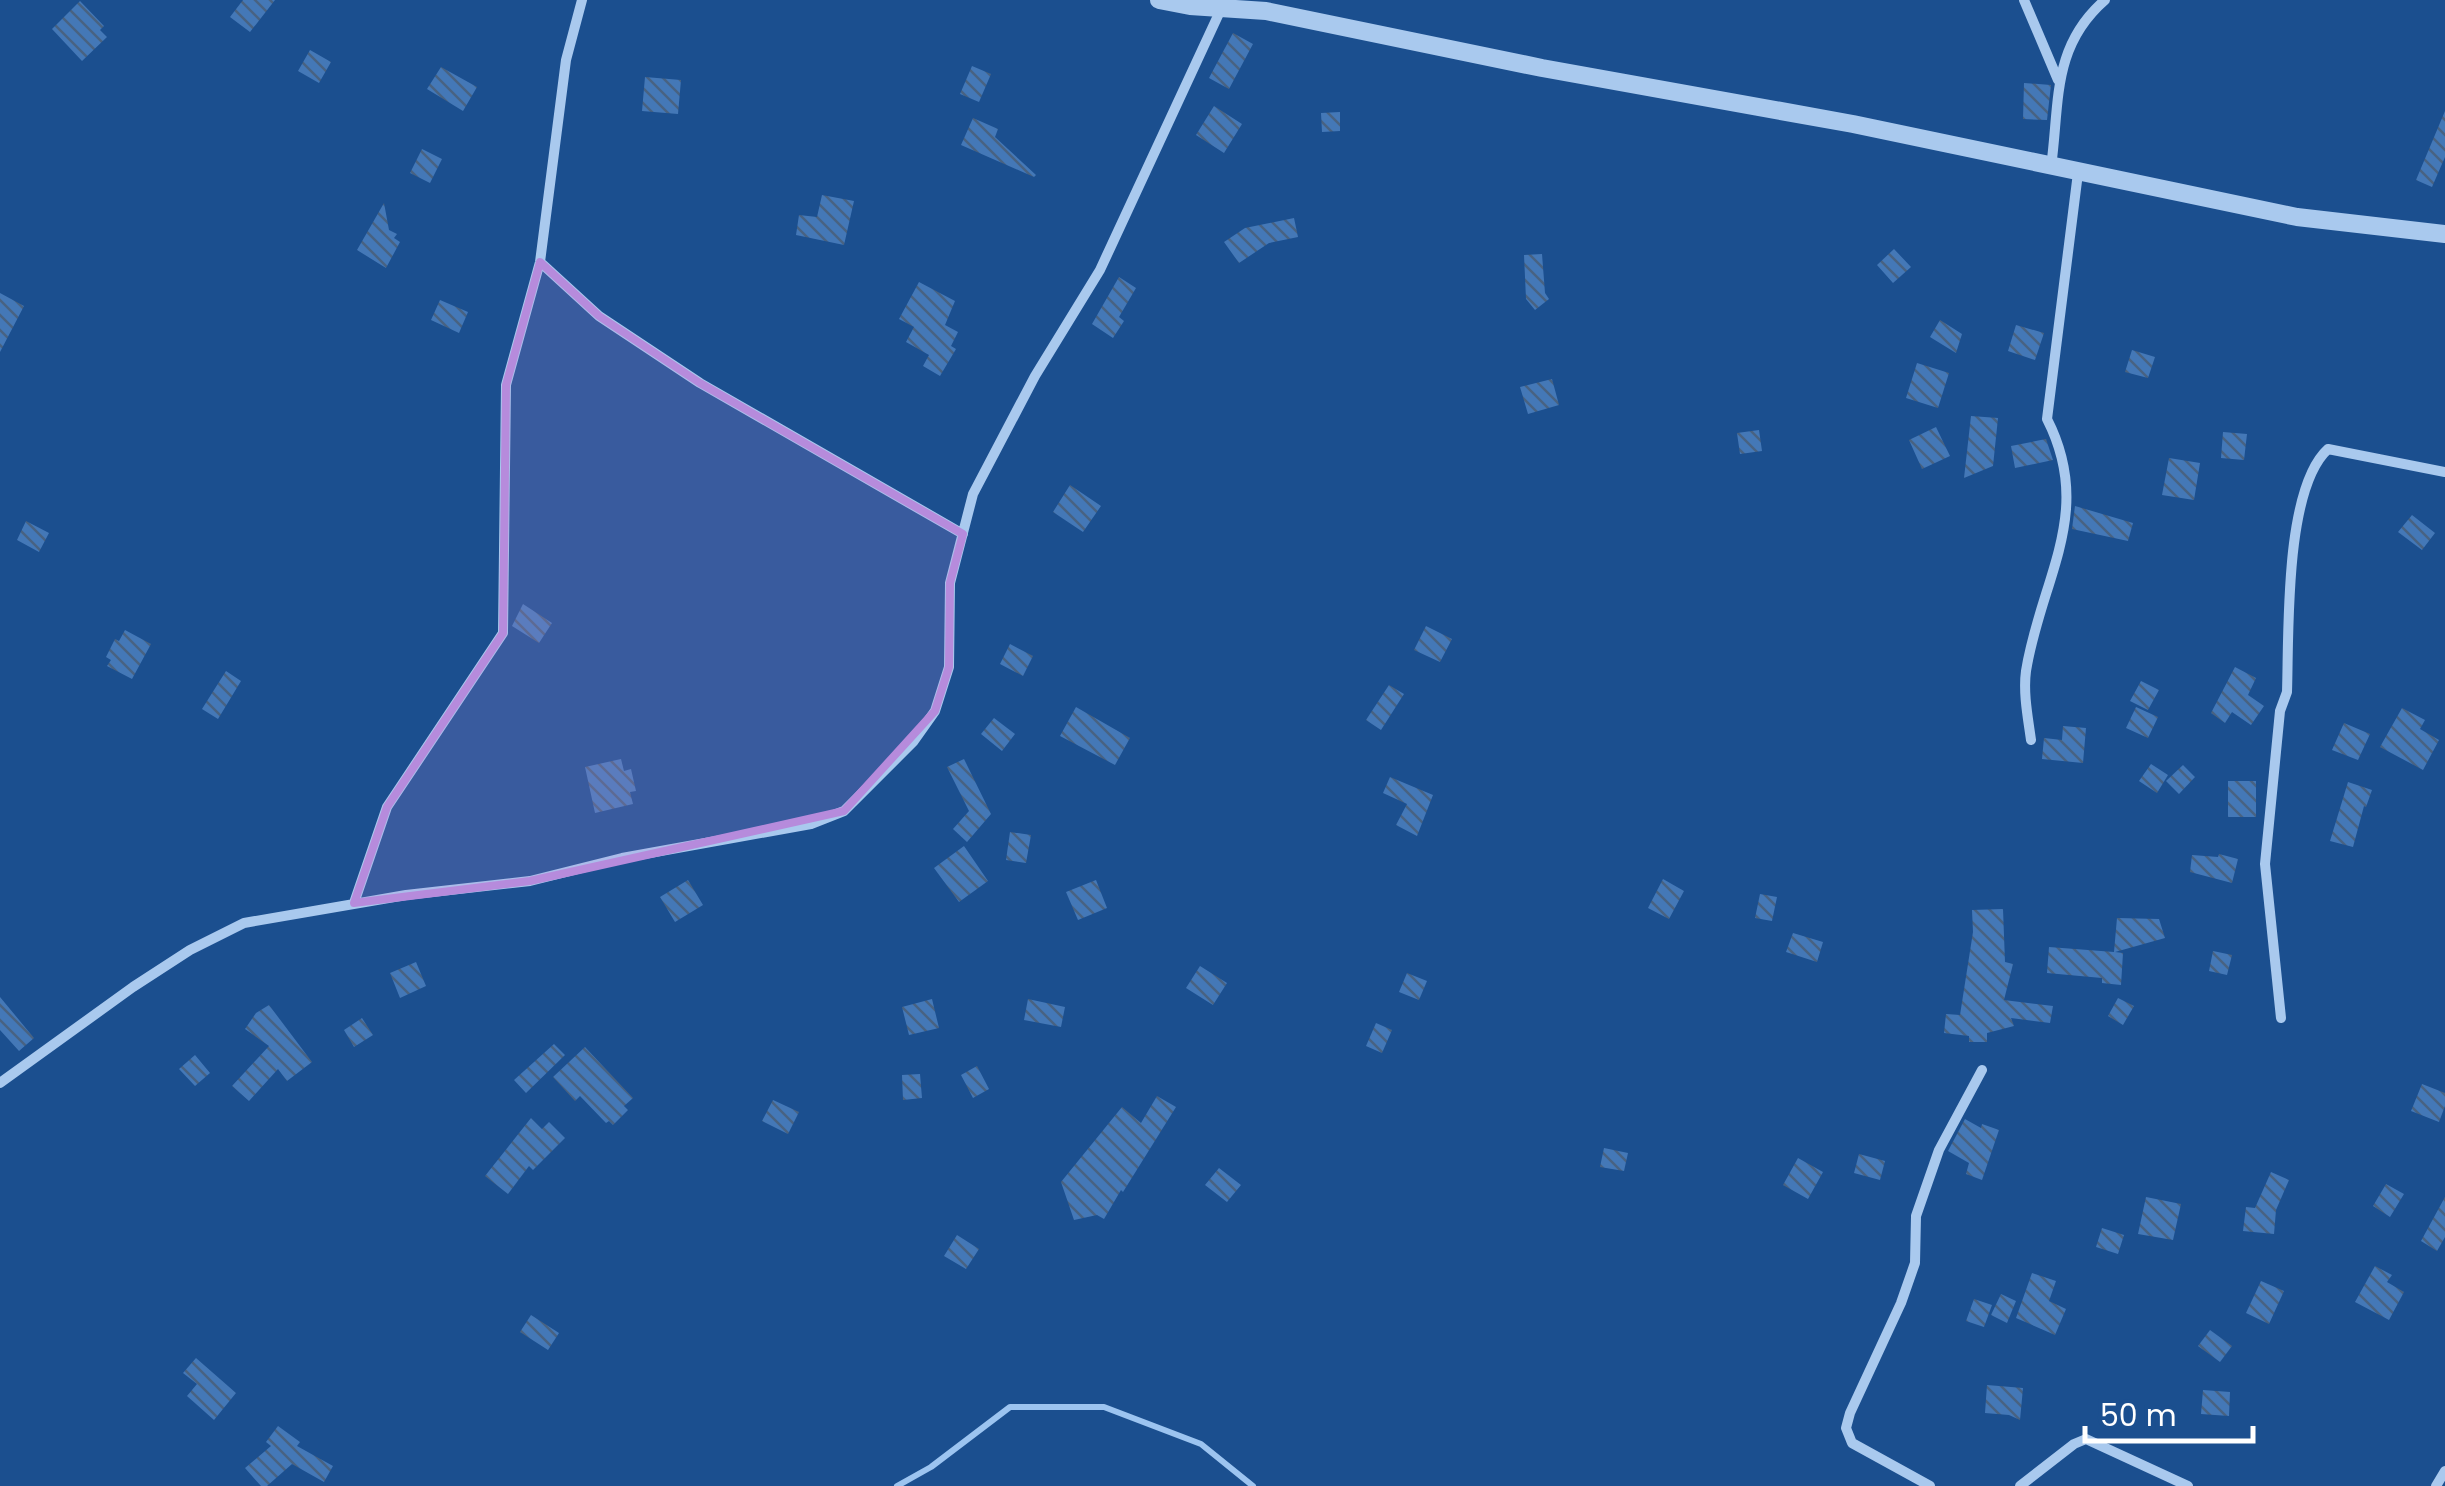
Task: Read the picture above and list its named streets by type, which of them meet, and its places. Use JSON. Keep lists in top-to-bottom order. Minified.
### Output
{"scale_bar":"50 m"}
